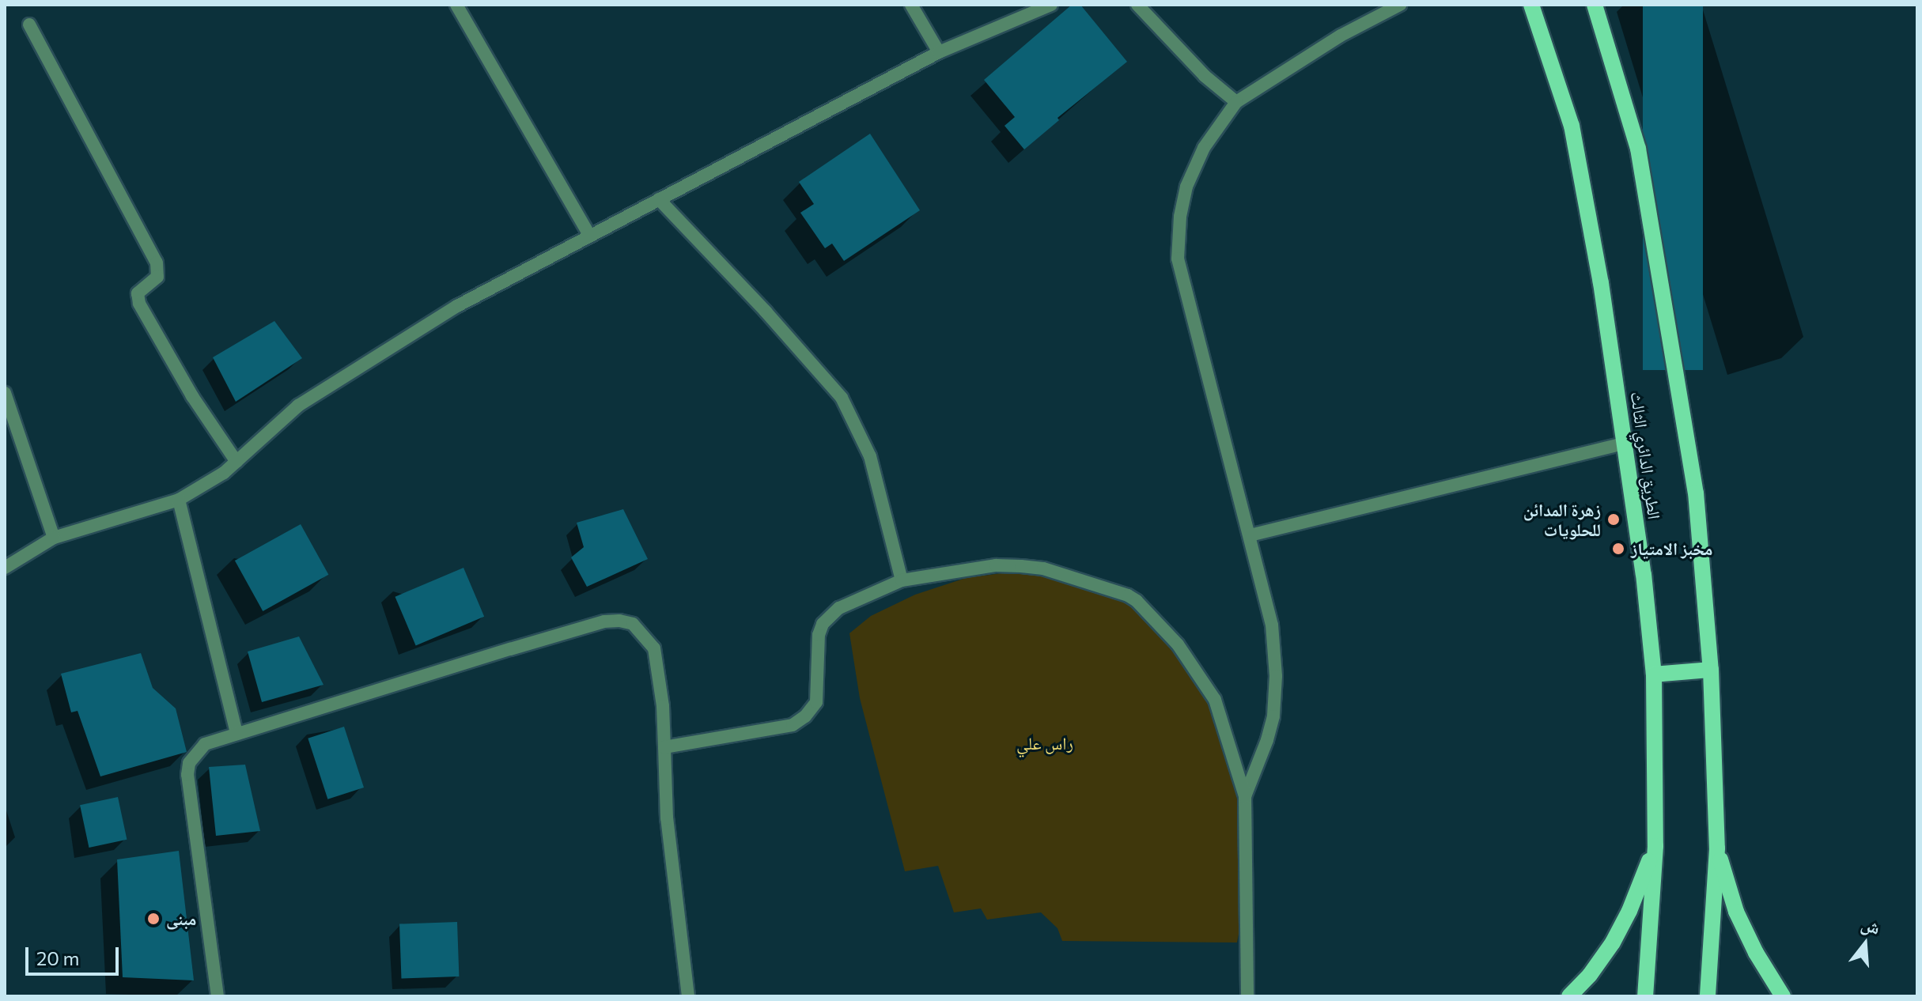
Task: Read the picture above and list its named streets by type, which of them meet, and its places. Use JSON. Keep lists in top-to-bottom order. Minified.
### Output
{"streets":{"main road":["الطريق الدائري الثالث"]},"parks":["راس علي"],"places":["زهرة المدائن للحلويات","مخبز اﻻمتياز","مبنى"],"scale_bar":"20 m","north":"top"}
